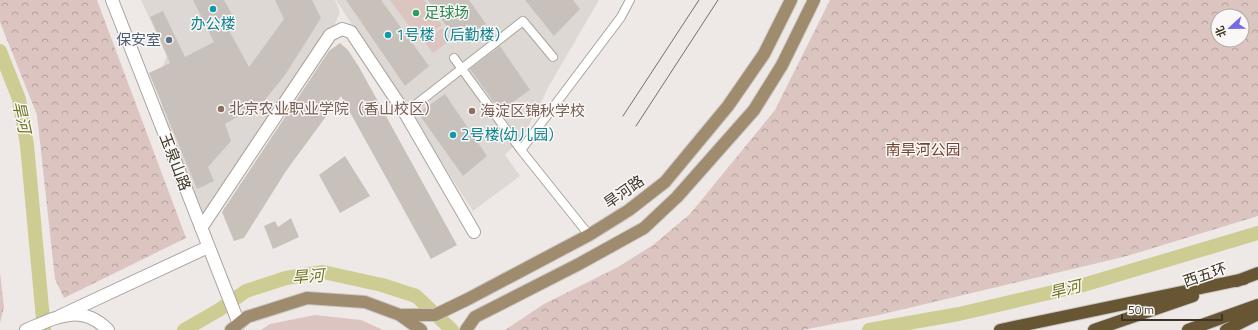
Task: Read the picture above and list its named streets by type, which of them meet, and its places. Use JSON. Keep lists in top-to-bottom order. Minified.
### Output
{"streets":{"highway":["西五环"],"main road":["旱河路"],"street":["玉泉山路"]},"water":["旱河"],"parks":["南旱河公园"],"places":["办公楼","足球场","1号楼（后勤楼）","保安室","北京农业职业学院（香山校区）","海淀区锦秋学校","2号楼(幼儿园）"],"scale_bar":"50 m","north":"left"}
